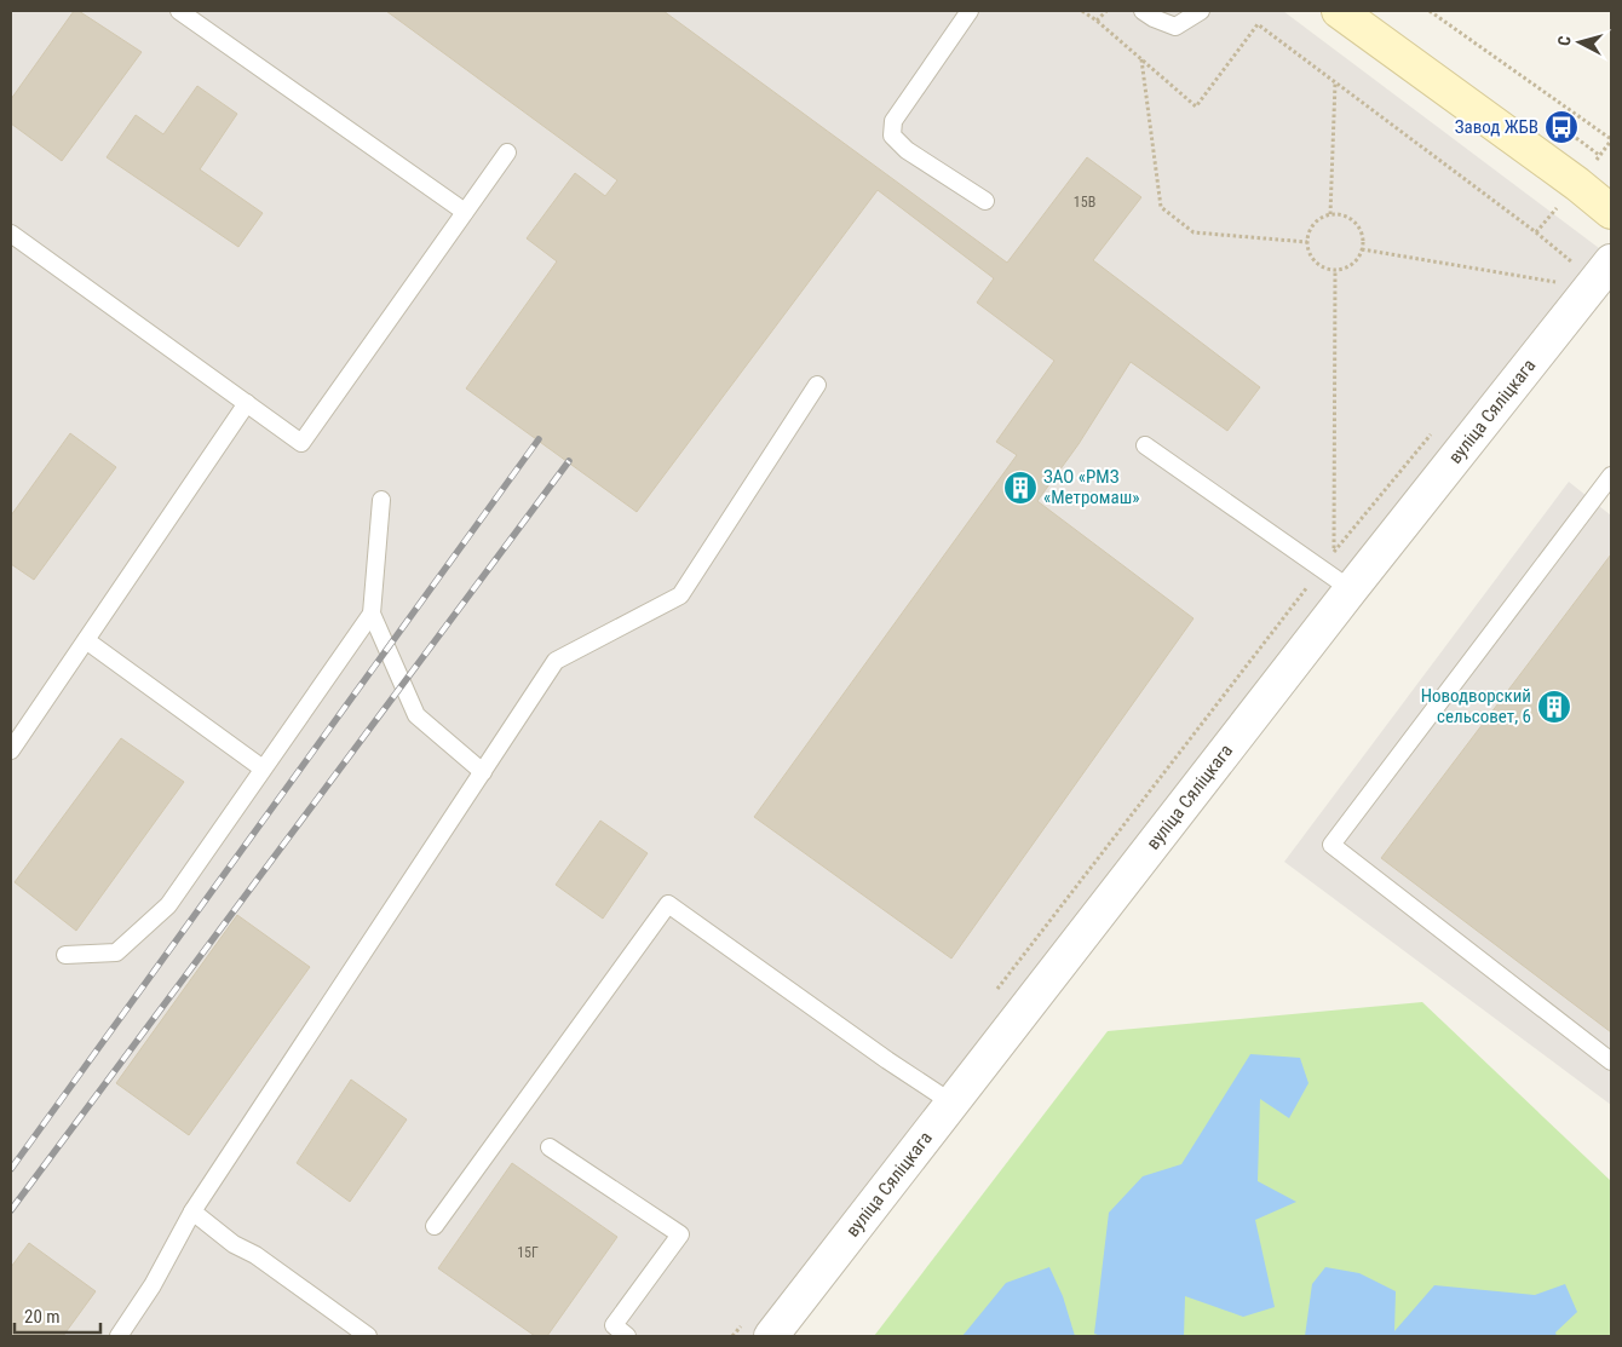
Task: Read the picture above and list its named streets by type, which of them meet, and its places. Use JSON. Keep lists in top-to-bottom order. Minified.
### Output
{"streets":{"street":["вуліца Сяліцкага"]},"places":{"bus stop":["Завод ЖБВ"],"building":["ЗАО «РМЗ «Метромаш»","Новодворский сельсовет, 6"]},"house_numbers":["15В","15Г"],"scale_bar":"20 m","north":"left"}
